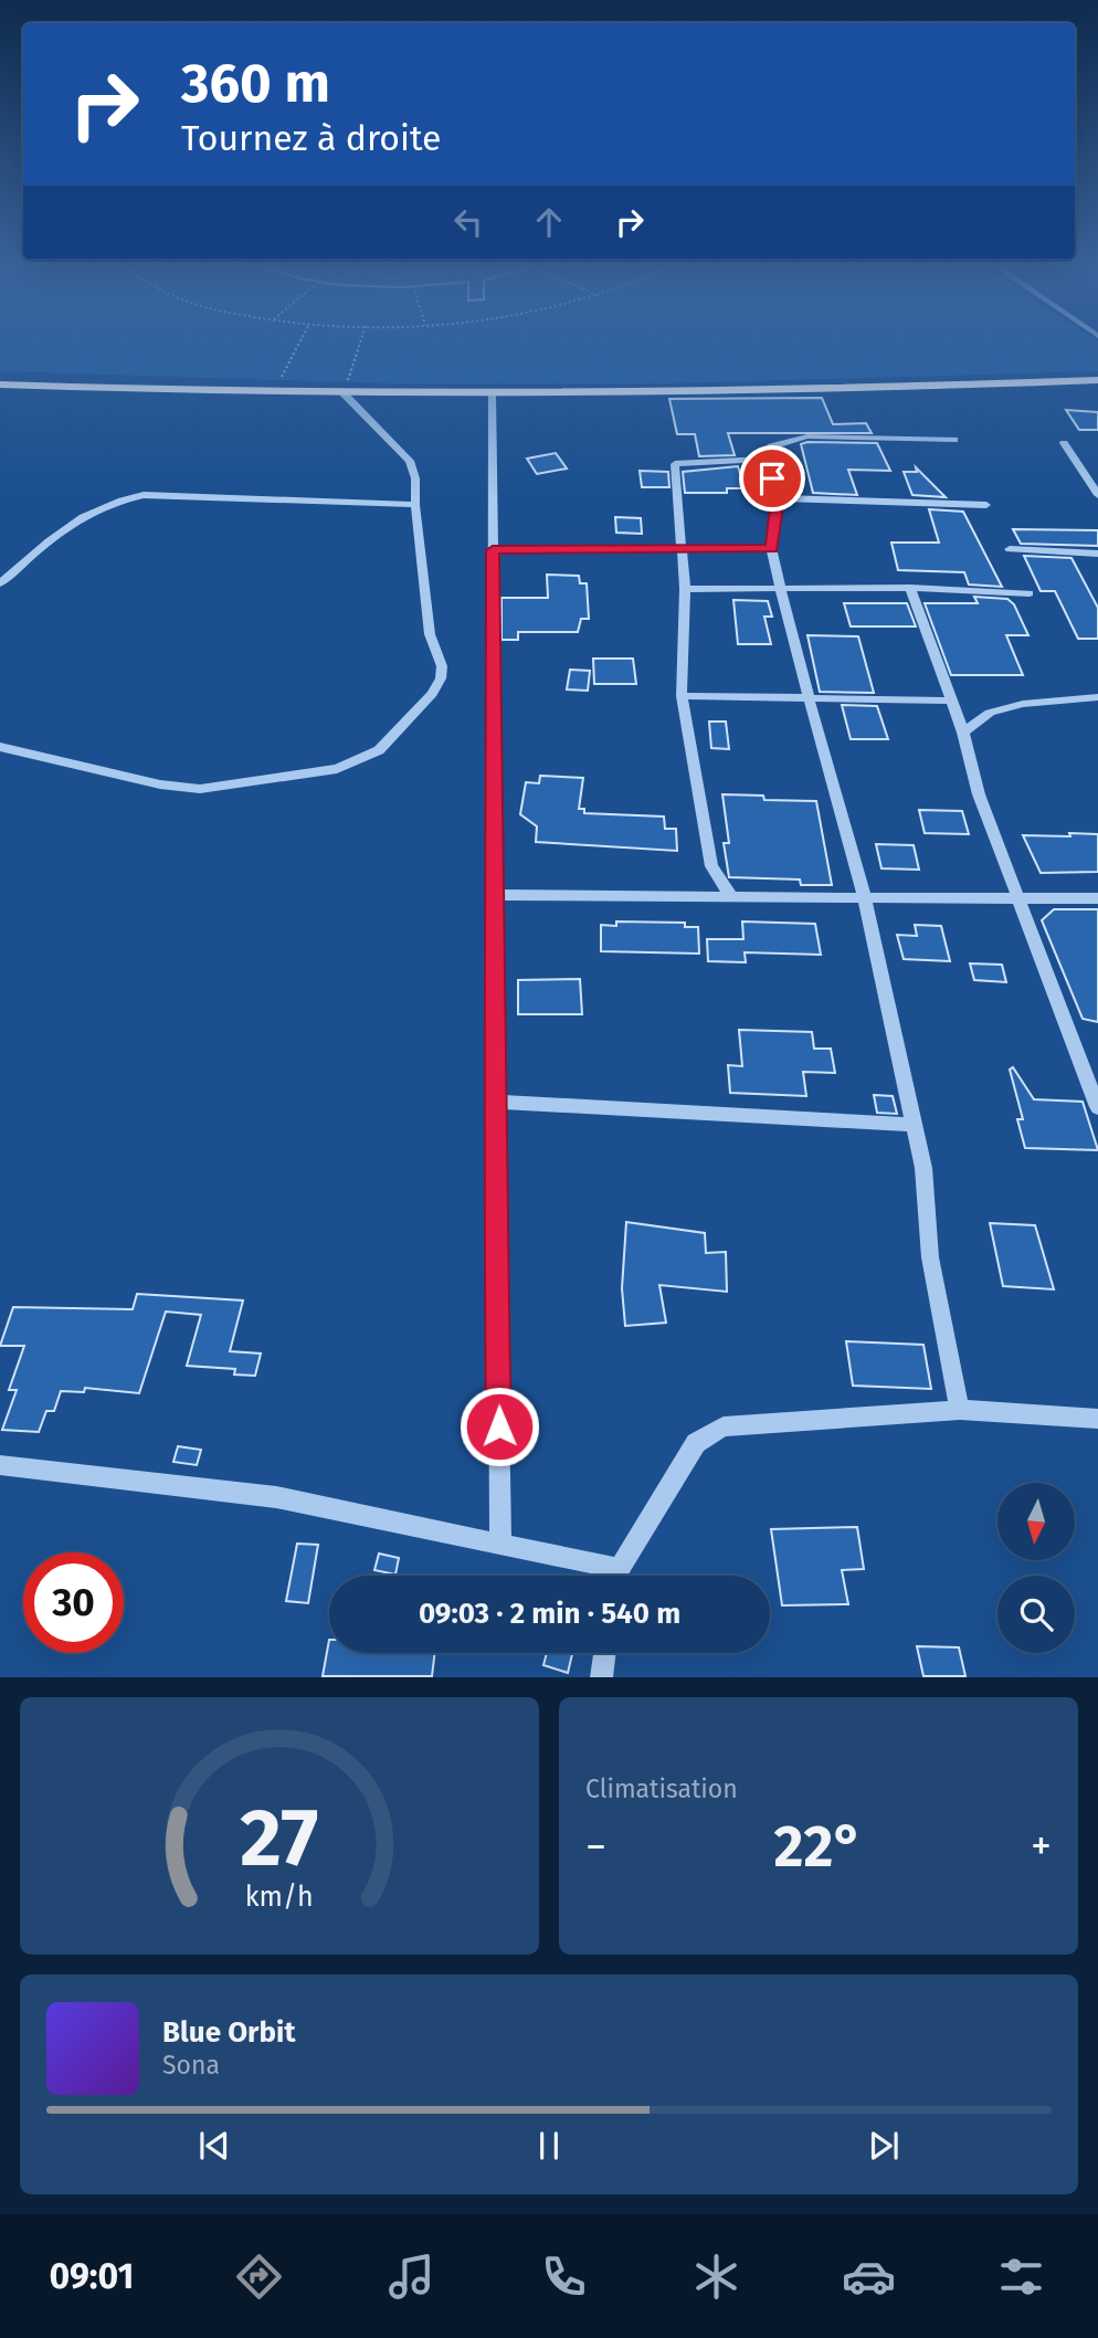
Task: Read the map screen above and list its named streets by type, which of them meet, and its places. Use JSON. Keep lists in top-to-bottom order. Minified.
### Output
{"north":"bottom","page":{"turn":["360 m","Tournez à droite"],"limit":"30","trip":"09:03 · 2 min · 540 m","tile":"Climatisation","heat":["−","22°","+"],"song":["Blue Orbit","Sona"],"tabs":"09:01","gauge":["27","km/h"]}}
